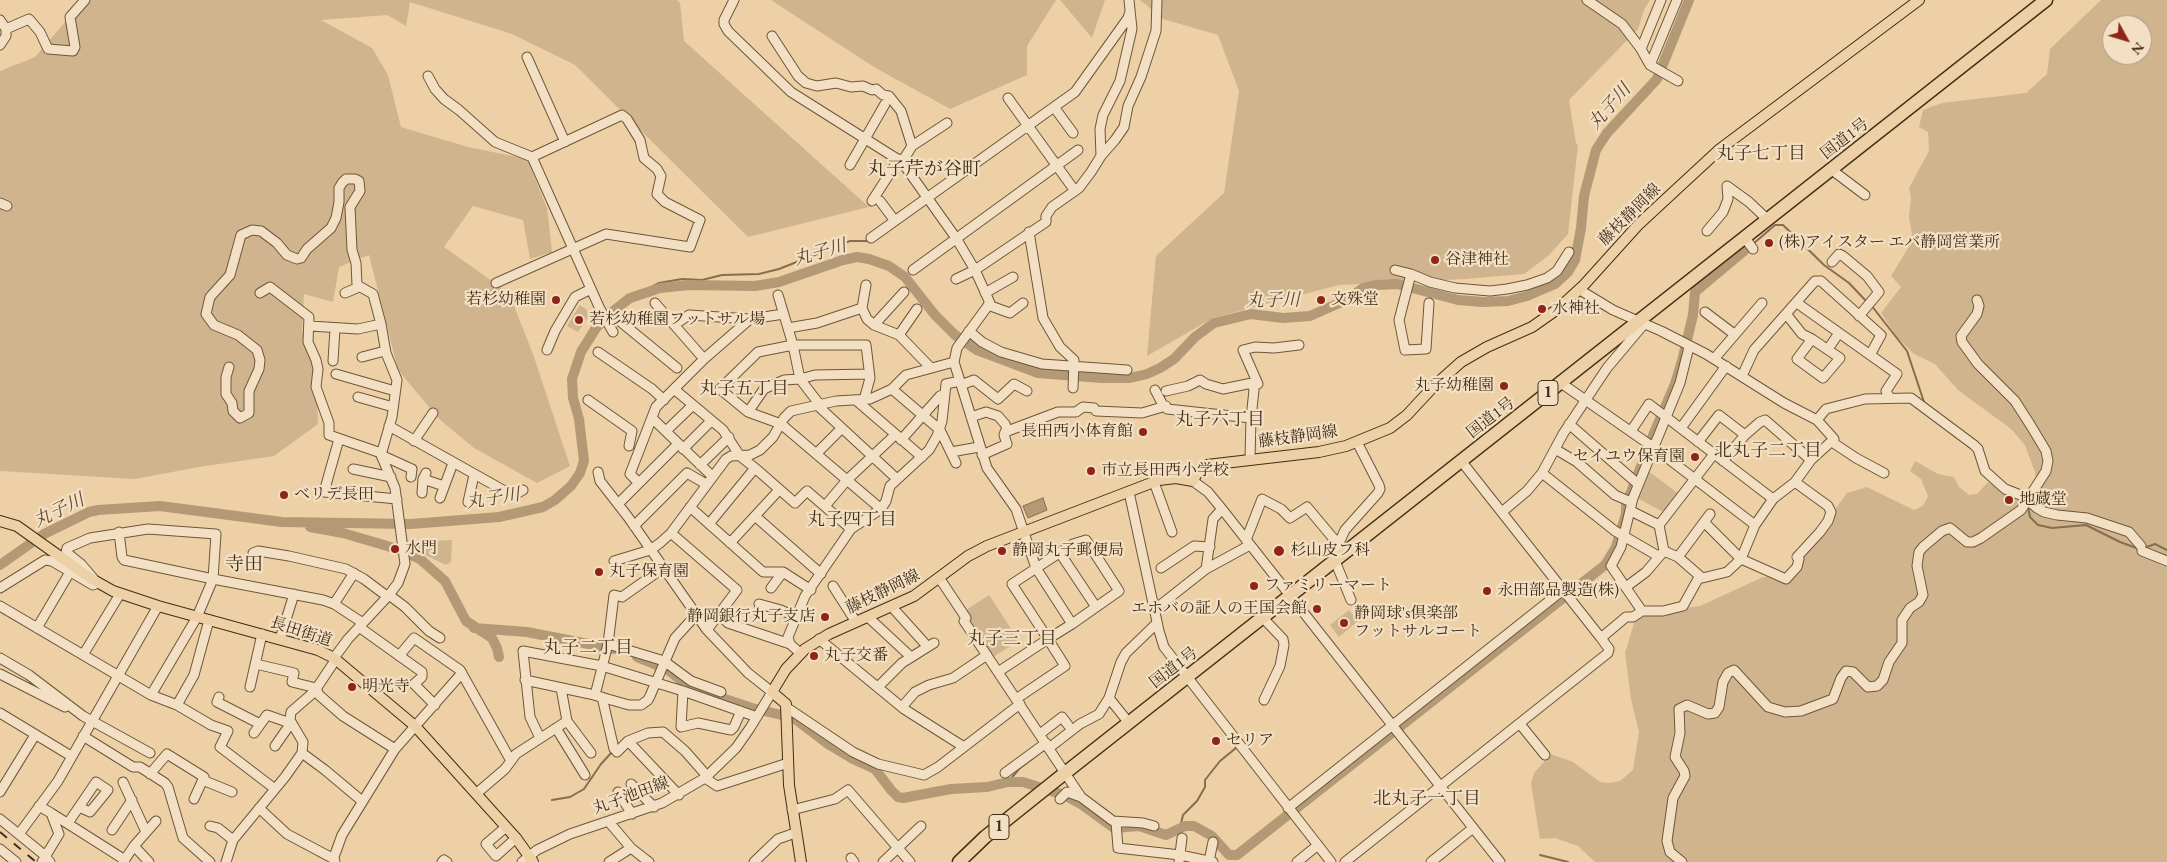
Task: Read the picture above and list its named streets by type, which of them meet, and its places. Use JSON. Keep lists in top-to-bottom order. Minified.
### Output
{"streets":{"highway":["国道1号","1"],"main road":["藤枝静岡線","長田街道"],"street":["丸子池田線"]},"crossings":[["藤枝静岡線","丸子池田線"],["長田街道","丸子池田線"]],"districts":["丸子七丁目","丸子芹が谷町","丸子五丁目","丸子六丁目","北丸子二丁目","丸子四丁目","寺田","丸子三丁目","丸子二丁目","北丸子一丁目"],"water":["丸子川"],"places":["(株)アイスター エバ静岡営業所","谷津神社","若杉幼稚園","文殊堂","水神社","若杉幼稚園フットサル場","丸子幼稚園","長田西小体育館","セイユウ保育園","市立長田西小学校","ベリデ長田","地蔵堂","水門","静岡丸子郵便局","杉山皮フ科","丸子保育園","ファミリーマート","永田部品製造(株)","エホバの証人の王国会館","静岡銀行丸子支店","静岡球's倶楽部 フットサルコート","丸子交番","明光寺","セリア"],"north":"bottom right"}
